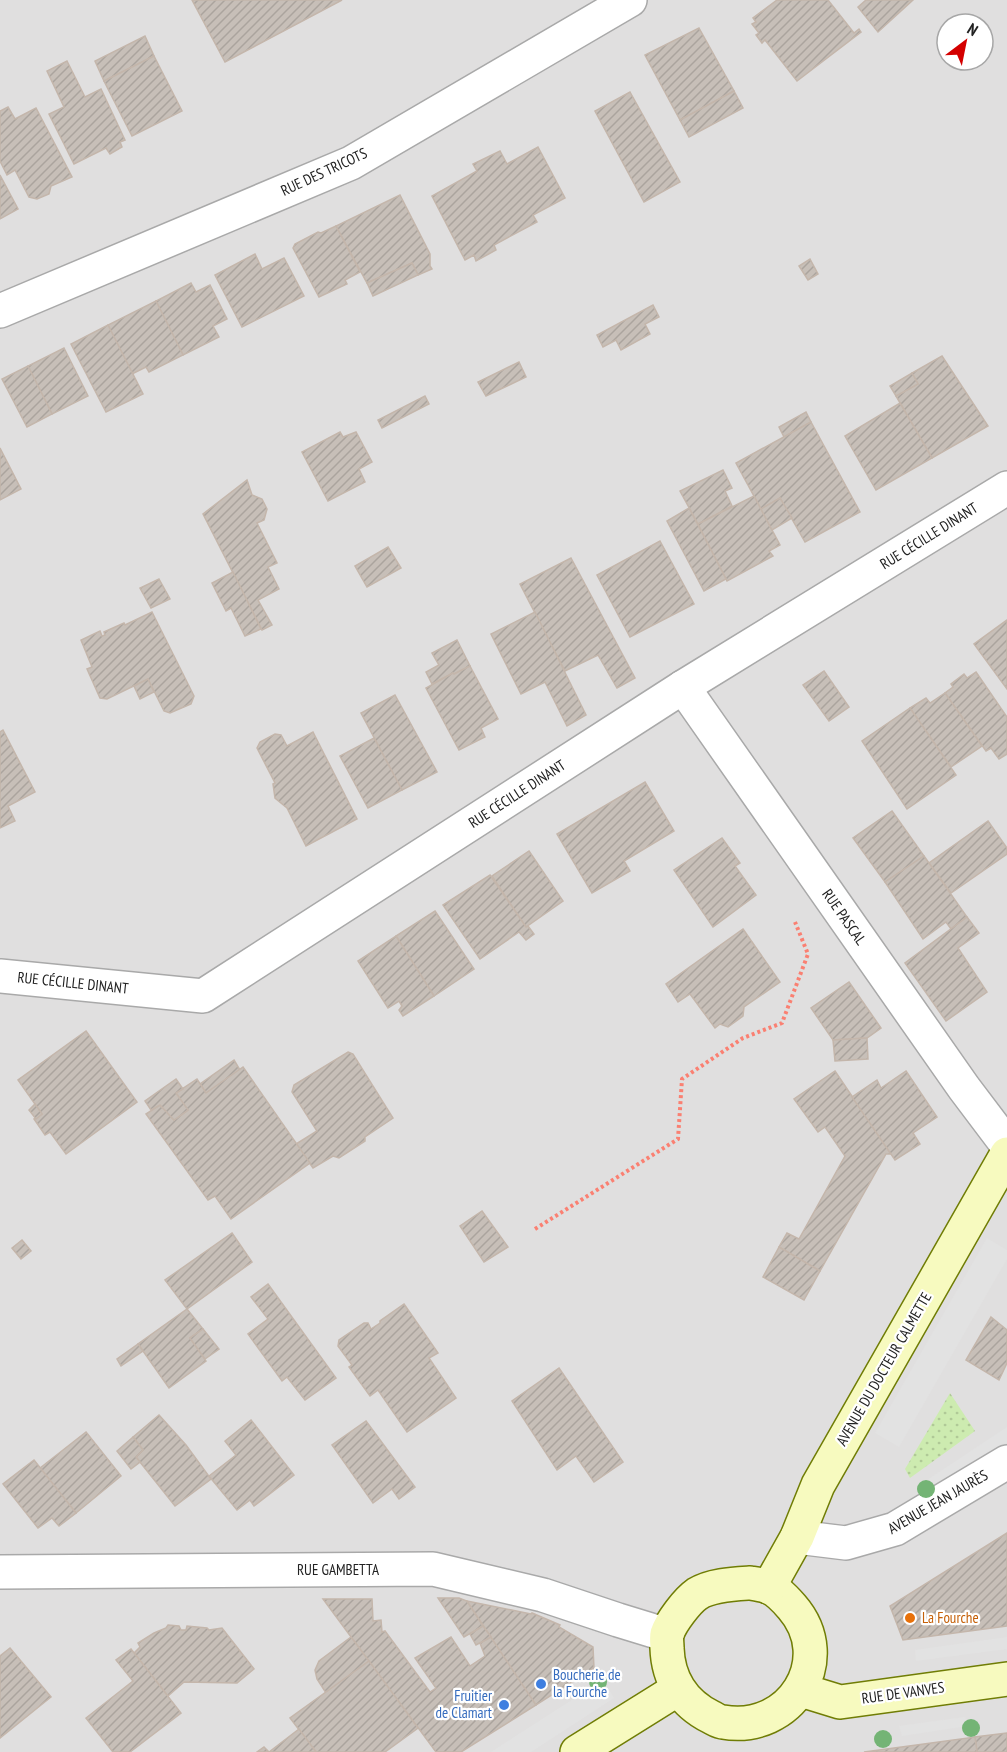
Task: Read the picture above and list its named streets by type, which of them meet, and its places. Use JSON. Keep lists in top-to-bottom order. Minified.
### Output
{"streets":{"main road":["AVENUE DU DOCTEUR CALMETTE","RUE DE VANVES"],"street":["RUE DES TRICOTS","RUE CÉCILLE DINANT","RUE PASCAL","AVENUE JEAN JAURÈS","RUE GAMBETTA"]},"crossings":[["RUE CÉCILLE DINANT","RUE PASCAL"],["AVENUE DU DOCTEUR CALMETTE","AVENUE JEAN JAURÈS"],["AVENUE DU DOCTEUR CALMETTE","RUE GAMBETTA"],["AVENUE DU DOCTEUR CALMETTE","RUE DE VANVES"],["RUE GAMBETTA","RUE DE VANVES"]],"places":["La Fourche","Boucherie de la Fourche","Fruitier de Clamart"],"north":"top right"}
